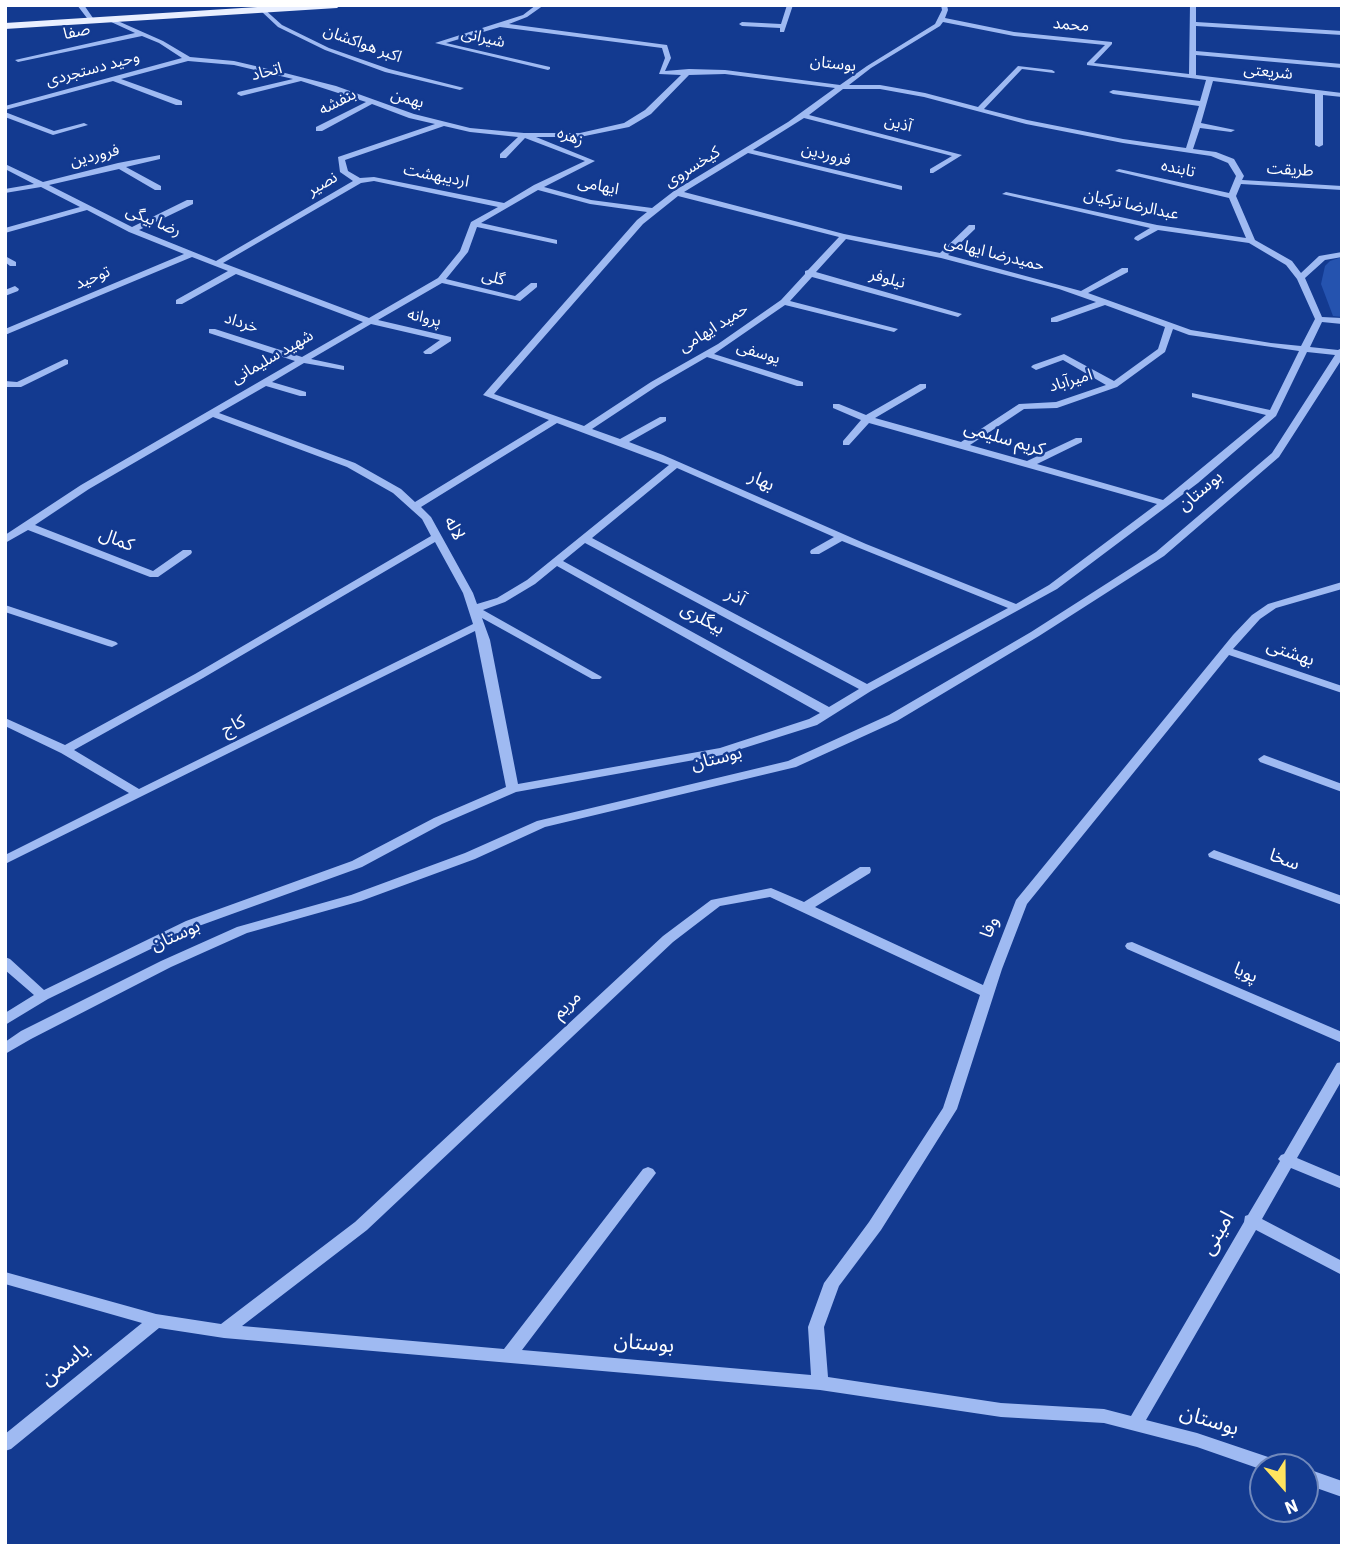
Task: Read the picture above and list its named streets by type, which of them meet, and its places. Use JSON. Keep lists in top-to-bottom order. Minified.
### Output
{"streets":{"street":["محمد","صفا","شیرانی","اکبر هواکشان","بوستان","وحید دستجردی","اتحاد","شریعتی","بهمن","بنفشه","آذین","زهره","فروردین","کیخسروی","تابنده","طریقت","اردیبهشت","نصیر","ایهامی","عبدالرضا ترکیان","رضا بیگی","حمیدرضا ایهامی","توحید","گلی","نیلوفر","پروانه","خرداد","حمید ایهامی","یوسفی","شهید سلیمانی","امیرآباد","کریم سلیمی","بهار","لاله","کمال","آذر","بیگلری","بهشتی","کاج","سخا","وفا","پویا","مریم","امینی","یاسمن"]},"crossings":[["محمد","شریعتی"],["محمد","کیخسروی"],["صفا","بهمن"],["شیرانی","بوستان"],["بوستان","بهمن"],["بوستان","کیخسروی"],["بوستان","حمیدرضا ایهامی"],["بوستان","کریم سلیمی"],["بوستان","بهار"],["بوستان","لاله"],["بوستان","آذر"],["بوستان","بیگلری"],["بوستان","وفا"],["بوستان","مریم"],["بوستان","امینی"],["بوستان","یاسمن"],["وحید دستجردی","بهمن"],["اتحاد","بهمن"],["بهمن","بنفشه"],["بهمن","زهره"],["بهمن","نصیر"],["آذین","کیخسروی"],["زهره","ایهامی"],["فروردین","کیخسروی"],["فروردین","رضا بیگی"],["کیخسروی","ایهامی"],["کیخسروی","حمیدرضا ایهامی"],["کیخسروی","بهار"],["اردیبهشت","نصیر"],["نصیر","رضا بیگی"],["رضا بیگی","توحید"],["رضا بیگی","پروانه"],["رضا بیگی","شهید سلیمانی"],["حمیدرضا ایهامی","حمید ایهامی"],["حمیدرضا ایهامی","امیرآباد"],["گلی","شهید سلیمانی"],["نیلوفر","حمید ایهامی"],["پروانه","شهید سلیمانی"],["خرداد","شهید سلیمانی"],["حمید ایهامی","یوسفی"],["حمید ایهامی","بهار"],["شهید سلیمانی","لاله"],["شهید سلیمانی","کمال"],["امیرآباد","کریم سلیمی"],["لاله","کاج"],["بهشتی","وفا"],["وفا","مریم"]],"north":"bottom"}
